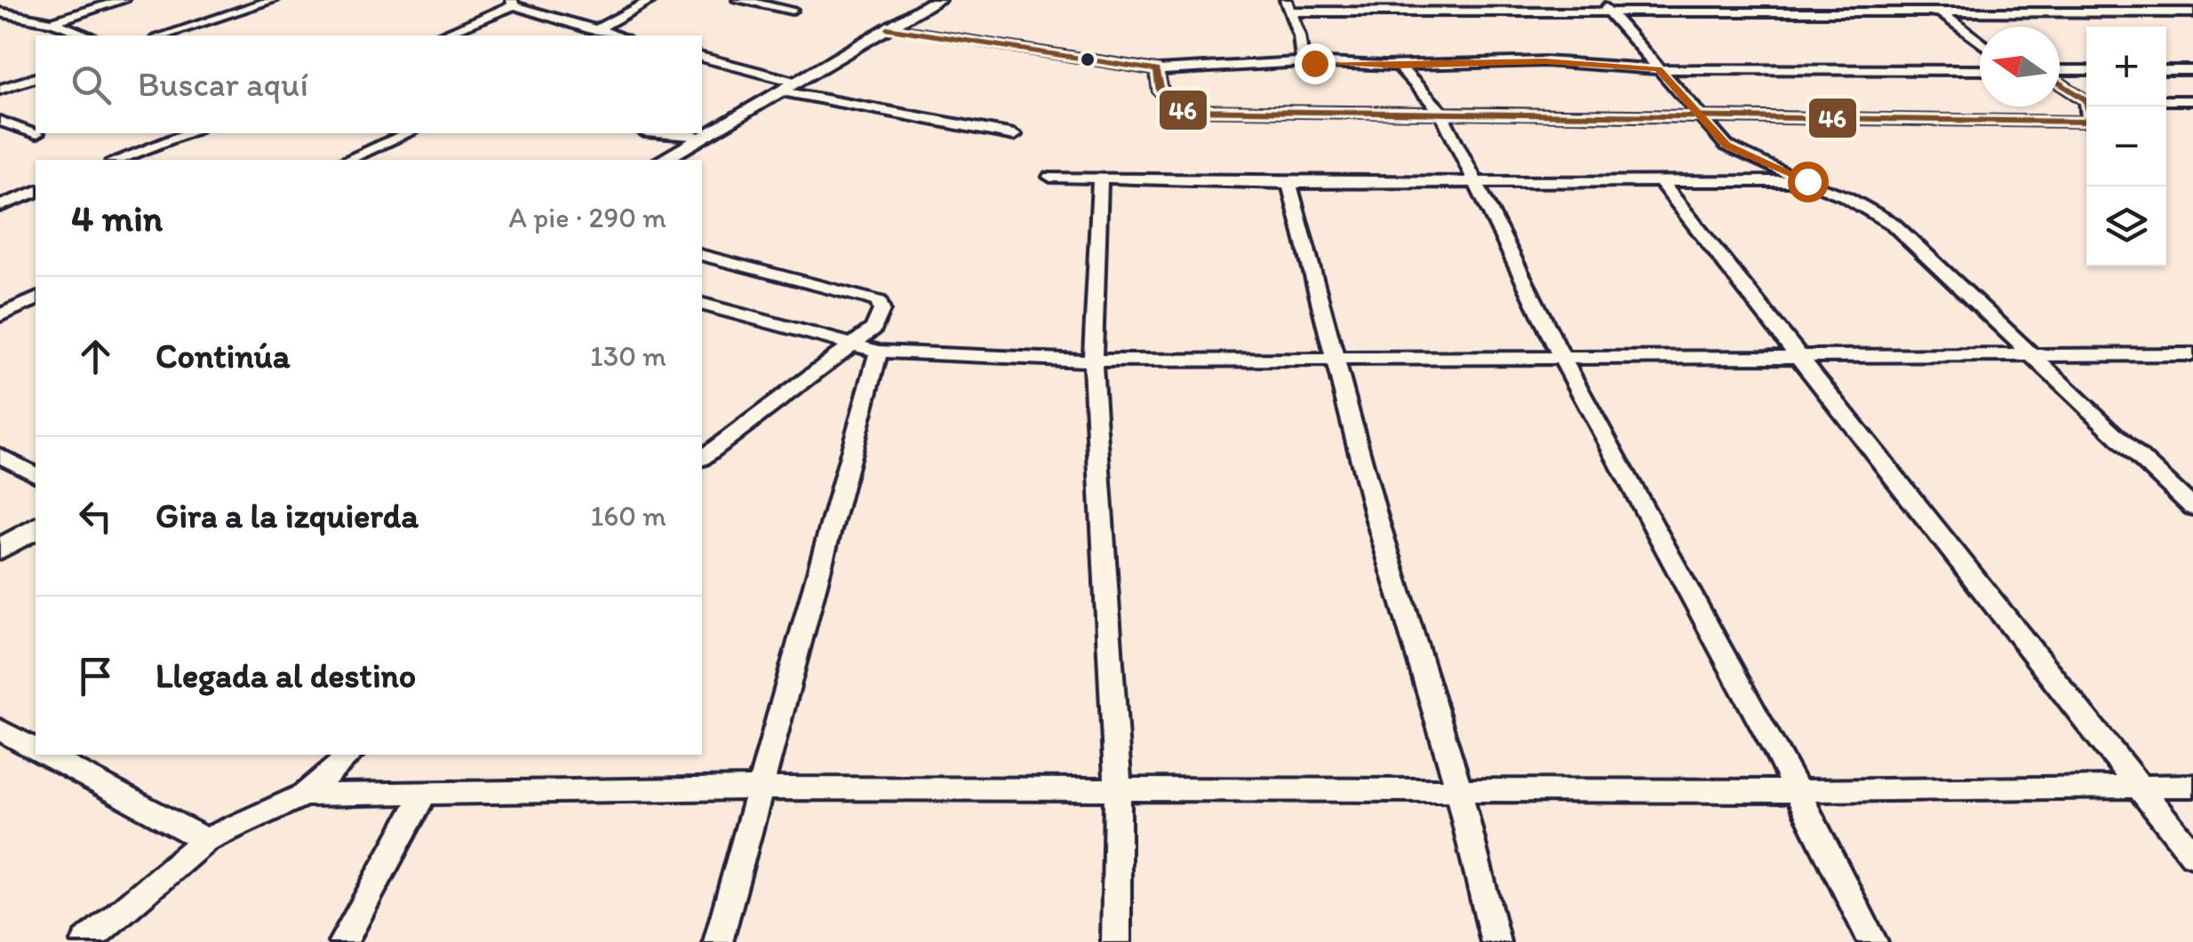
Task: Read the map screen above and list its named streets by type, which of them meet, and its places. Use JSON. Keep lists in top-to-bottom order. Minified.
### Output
{"lines":["transit line 46"],"north":"left","page":{"map_buttons":["+","−"],"search":"Buscar aquí","heading":["4 min","A pie · 290 m"],"list":[["Continúa","130 m"],["Gira a la izquierda","160 m"],"Llegada al destino"]}}
